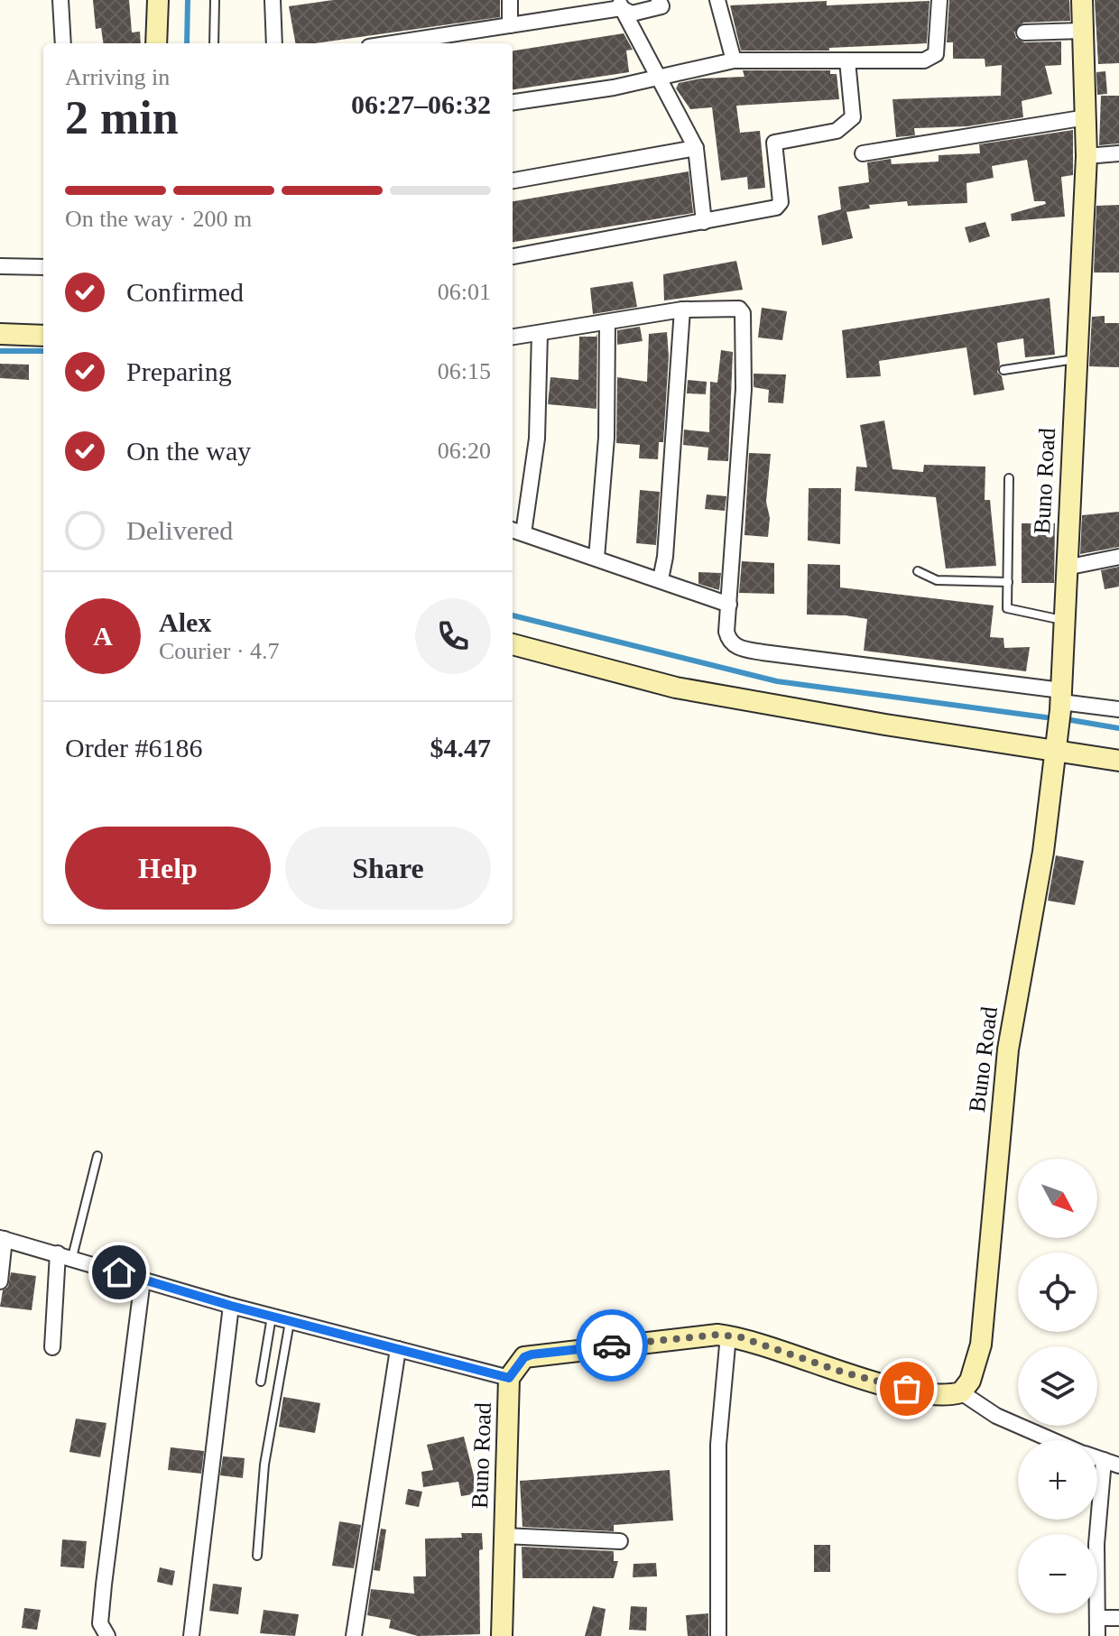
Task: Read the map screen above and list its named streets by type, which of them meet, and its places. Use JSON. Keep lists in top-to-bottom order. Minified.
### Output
{"streets":{"street":["Buno Road"]},"north":"bottom right","page":{"heading":["2 min","Arriving in","06:27–06:32"],"panel":["Alex","Courier · 4.7","Order #6186","$4.47"],"bar":"On the way · 200 m","list":[["Confirmed","06:01"],["Preparing","06:15"],["On the way","06:20"],"Delivered"],"round":"A","buttons":["Help","Share"],"map_buttons":["+","−"]}}
